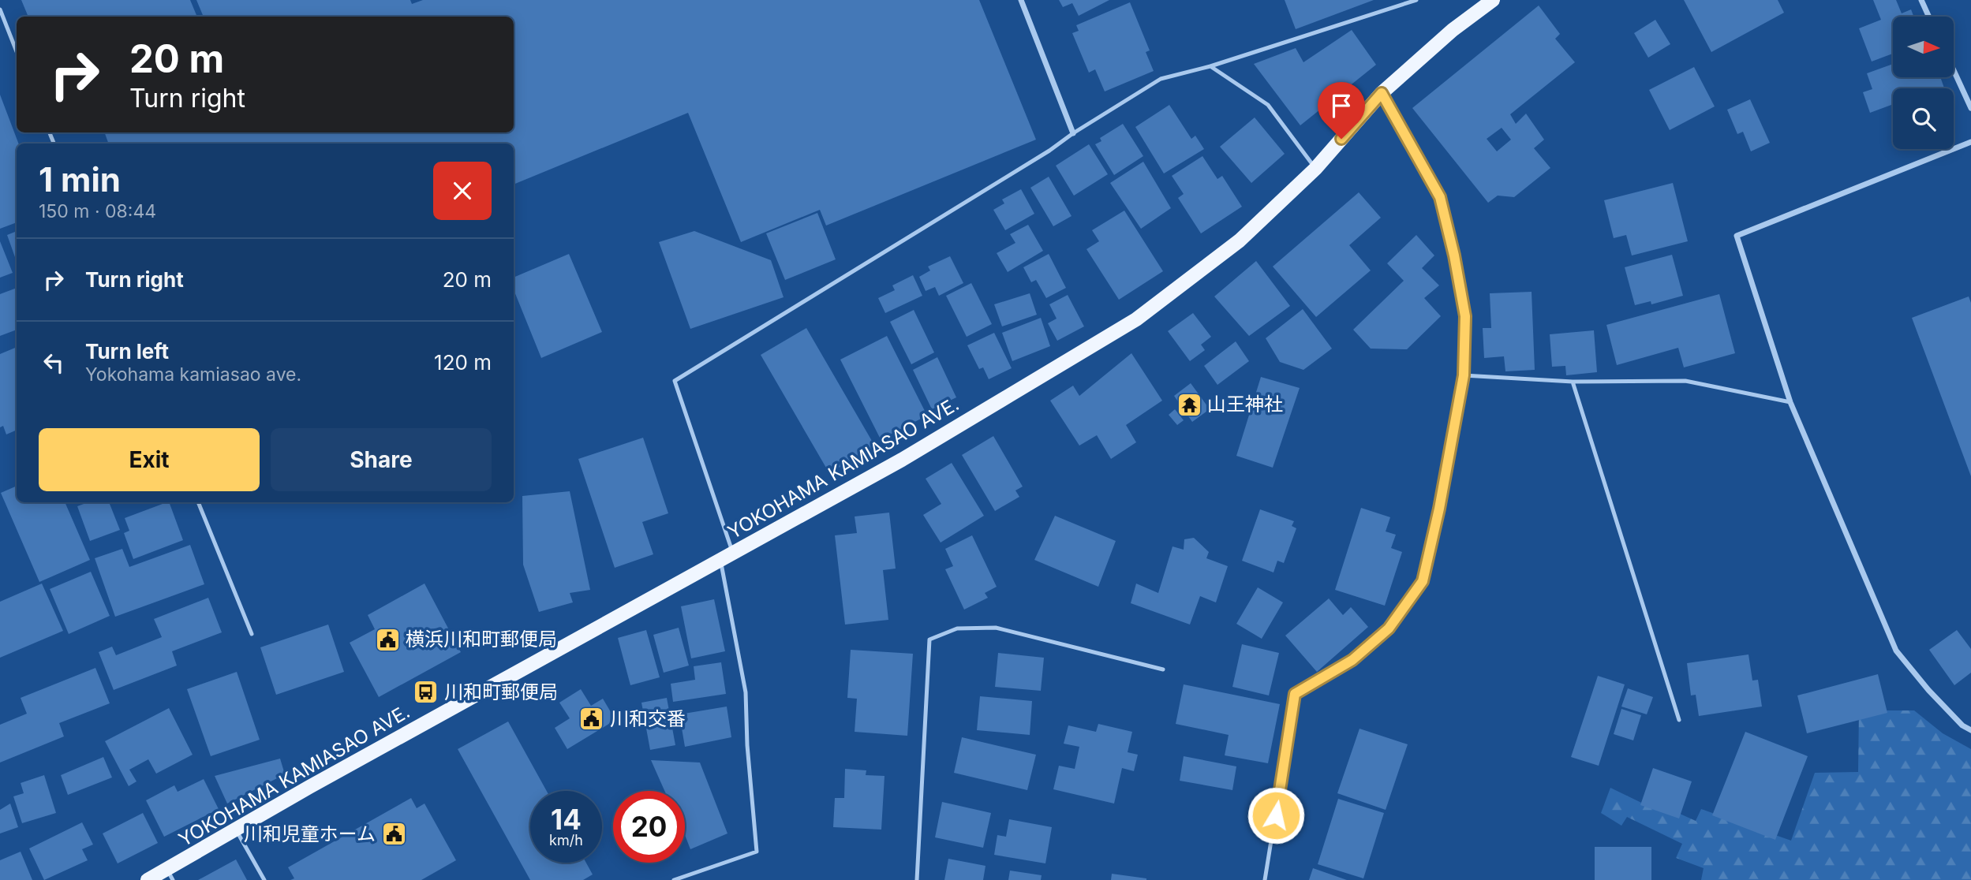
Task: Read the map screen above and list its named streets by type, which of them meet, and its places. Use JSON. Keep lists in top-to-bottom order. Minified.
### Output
{"streets":{"main road":["YOKOHAMA KAMIASAO AVE."]},"places":{"temple":["山王神社"],"public building":["横浜川和町郵便局","川和交番","川和児童ホーム"],"bus stop":["川和町郵便局"]},"north":"right","page":{"turn":["20 m","Turn right"],"heading":["1 min","150 m · 08:44"],"list":[{"name":"Turn right","value":"20 m"},{"name":"Turn left","note":"Yokohama kamiasao ave.","value":"120 m"}],"buttons":["Exit","Share"],"speed":"14 km/h","limit":"20"}}
